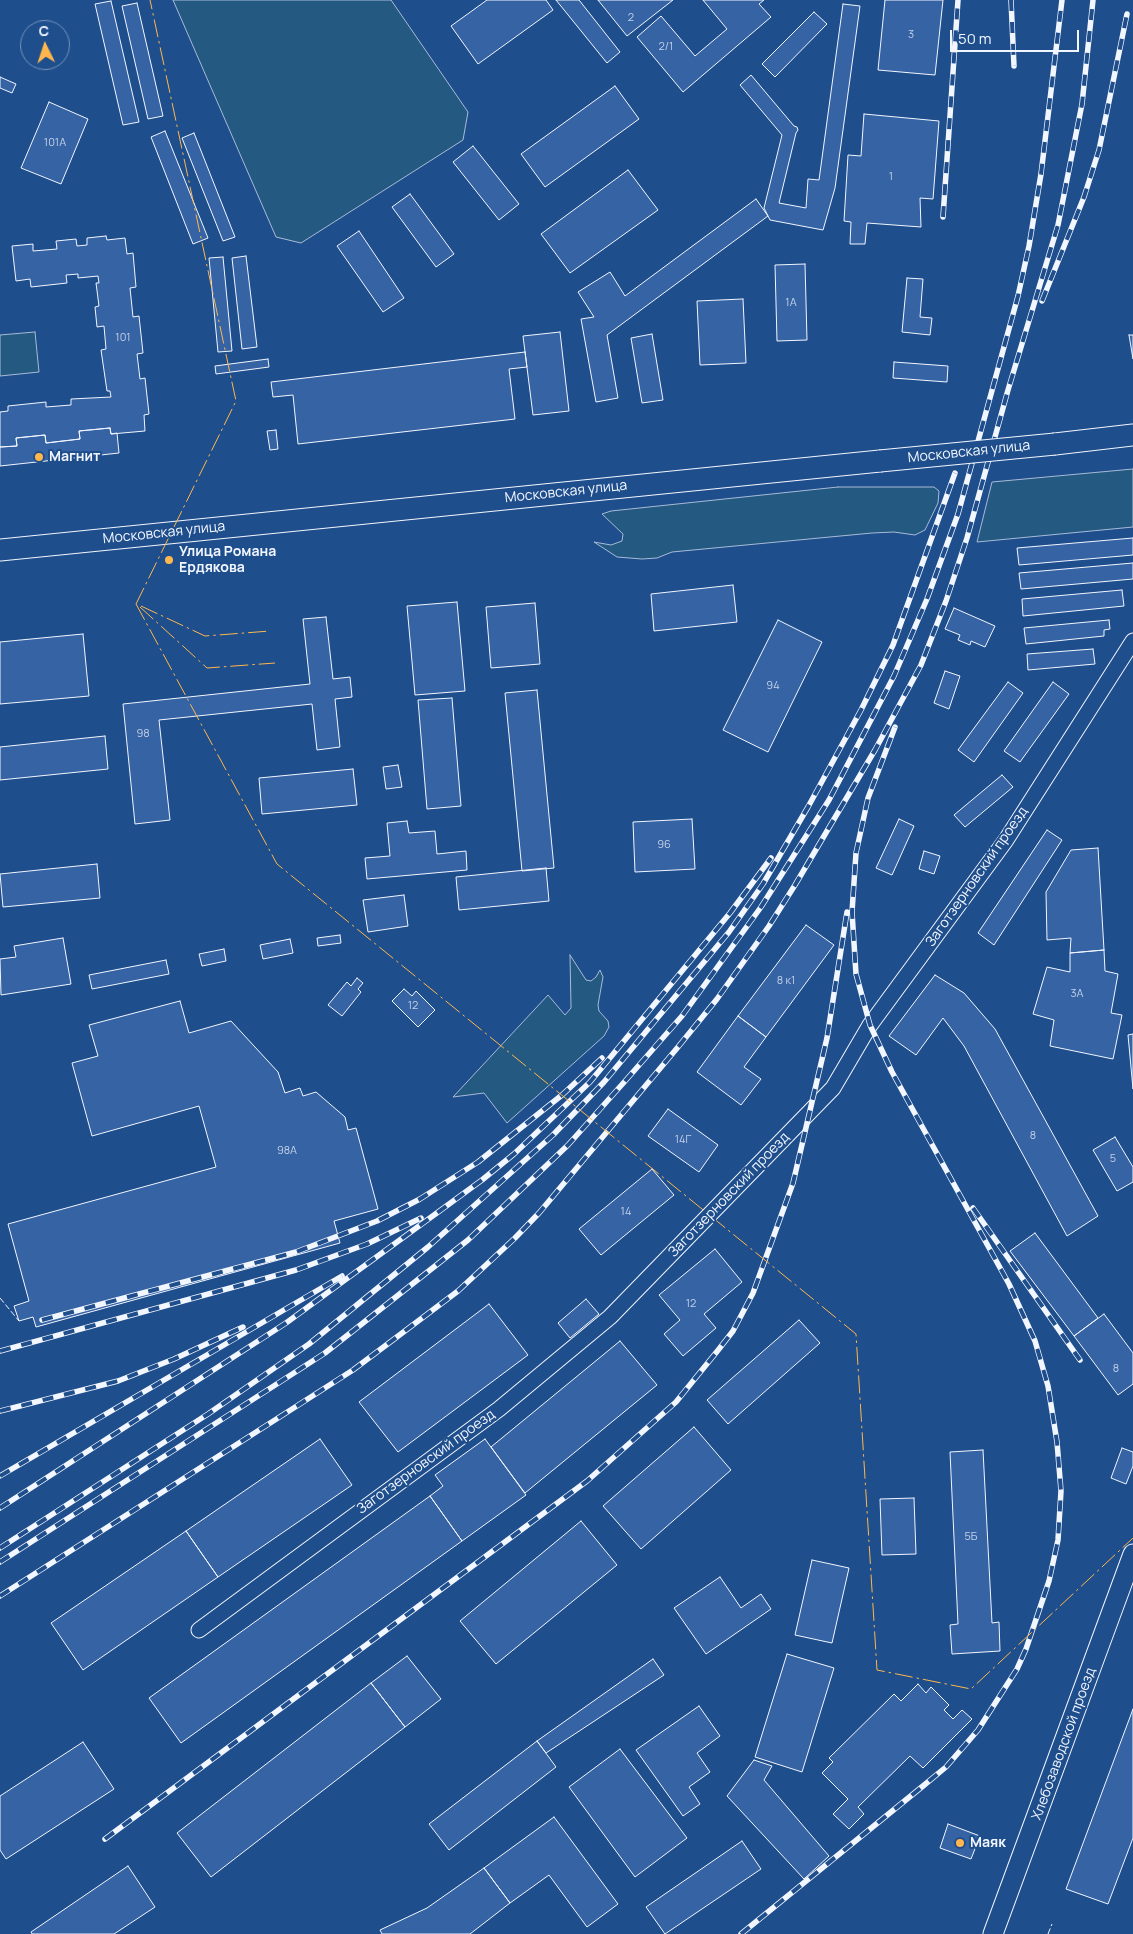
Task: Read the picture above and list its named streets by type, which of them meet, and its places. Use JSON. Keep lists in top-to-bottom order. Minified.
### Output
{"streets":{"main road":["Московская улица"],"street":["Заготзерновский проезд","Хлебозаводской проезд"]},"places":["Магнит","Улица Романа Ердякова","Маяк"],"house_numbers":["2","3","2/1","101А","1","1А","101","94","98","96","8 к1","3А","12","8","14Г","98А","5","14","12","8","5Б"],"scale_bar":"50 m","north":"top"}
